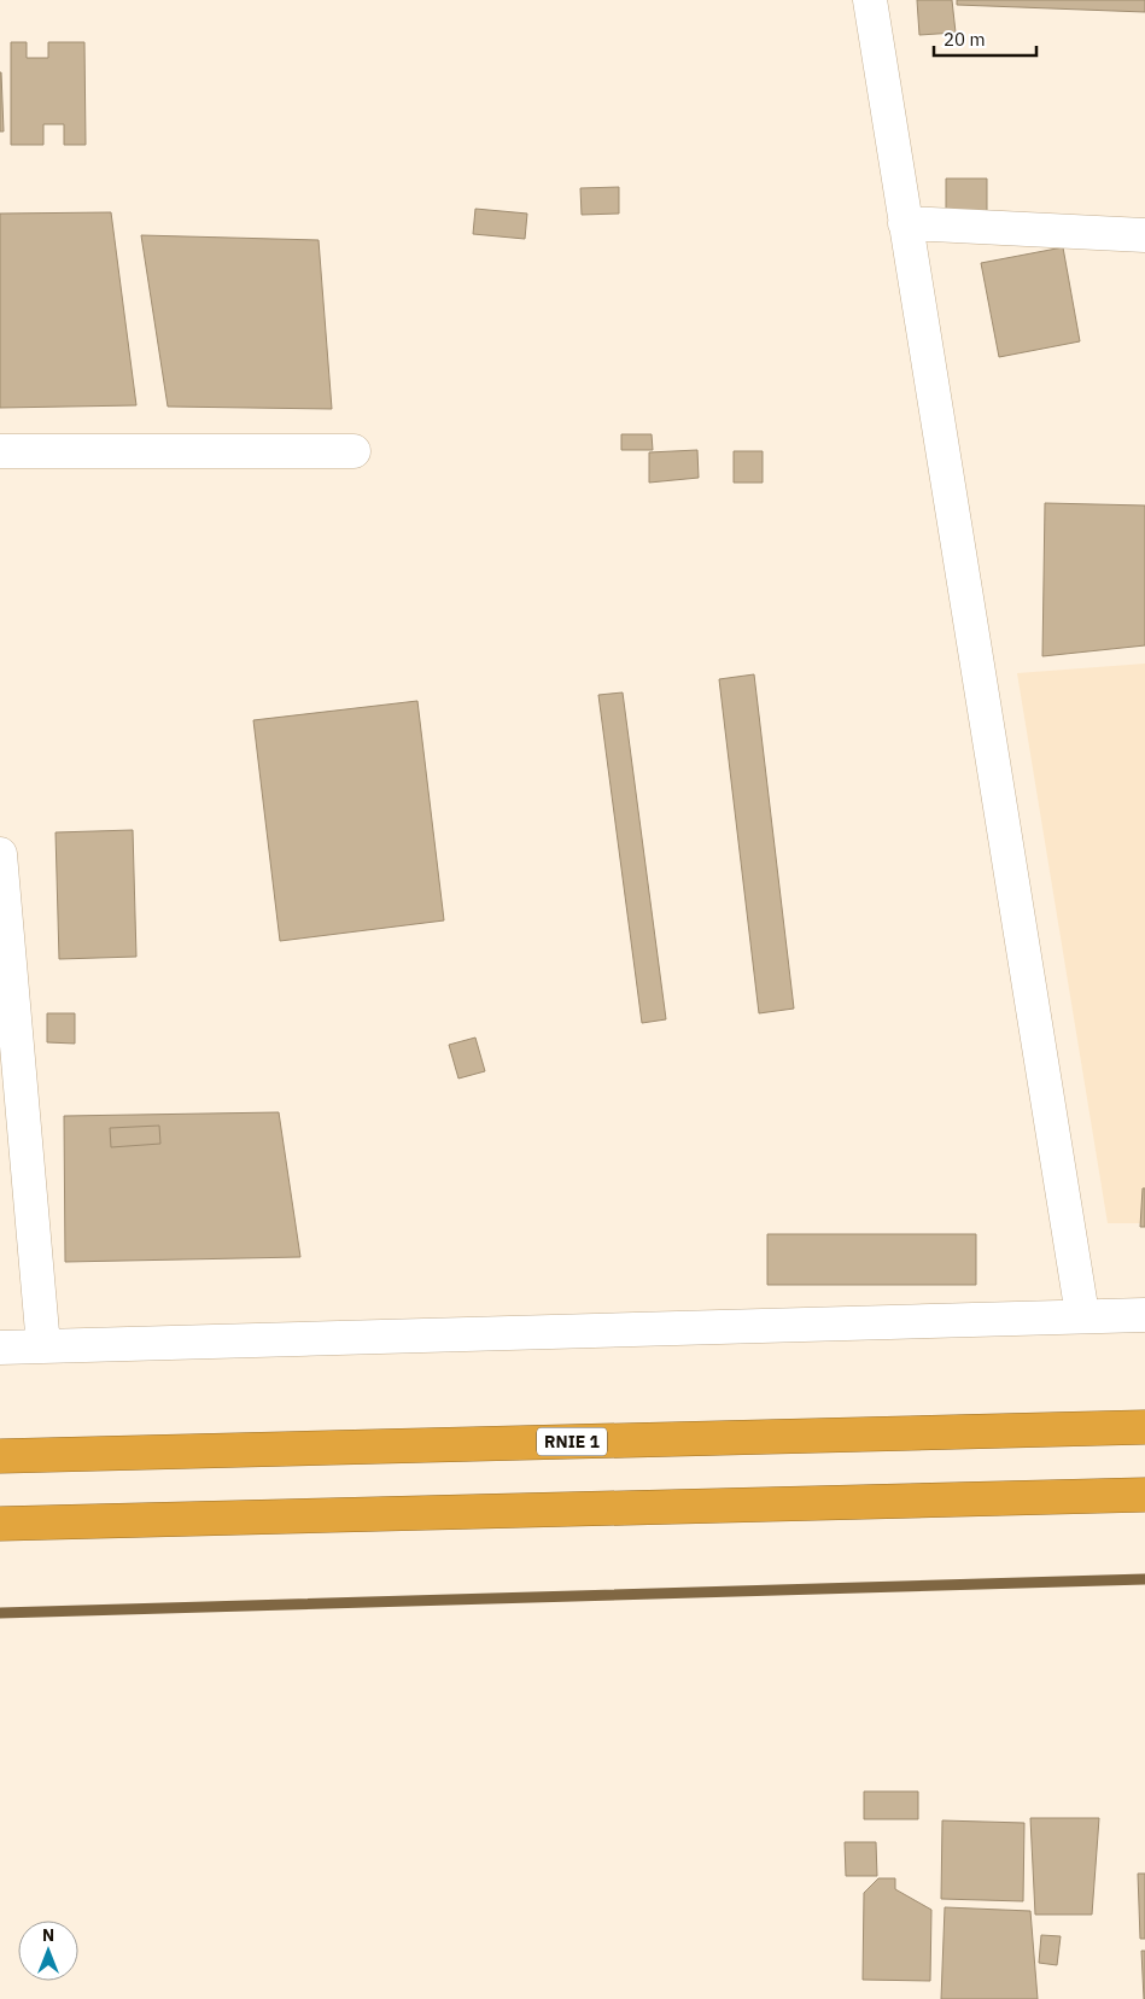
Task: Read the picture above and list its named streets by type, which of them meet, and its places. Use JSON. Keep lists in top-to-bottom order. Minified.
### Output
{"streets":{"highway":["RNIE 1"]},"scale_bar":"20 m","north":"top"}
